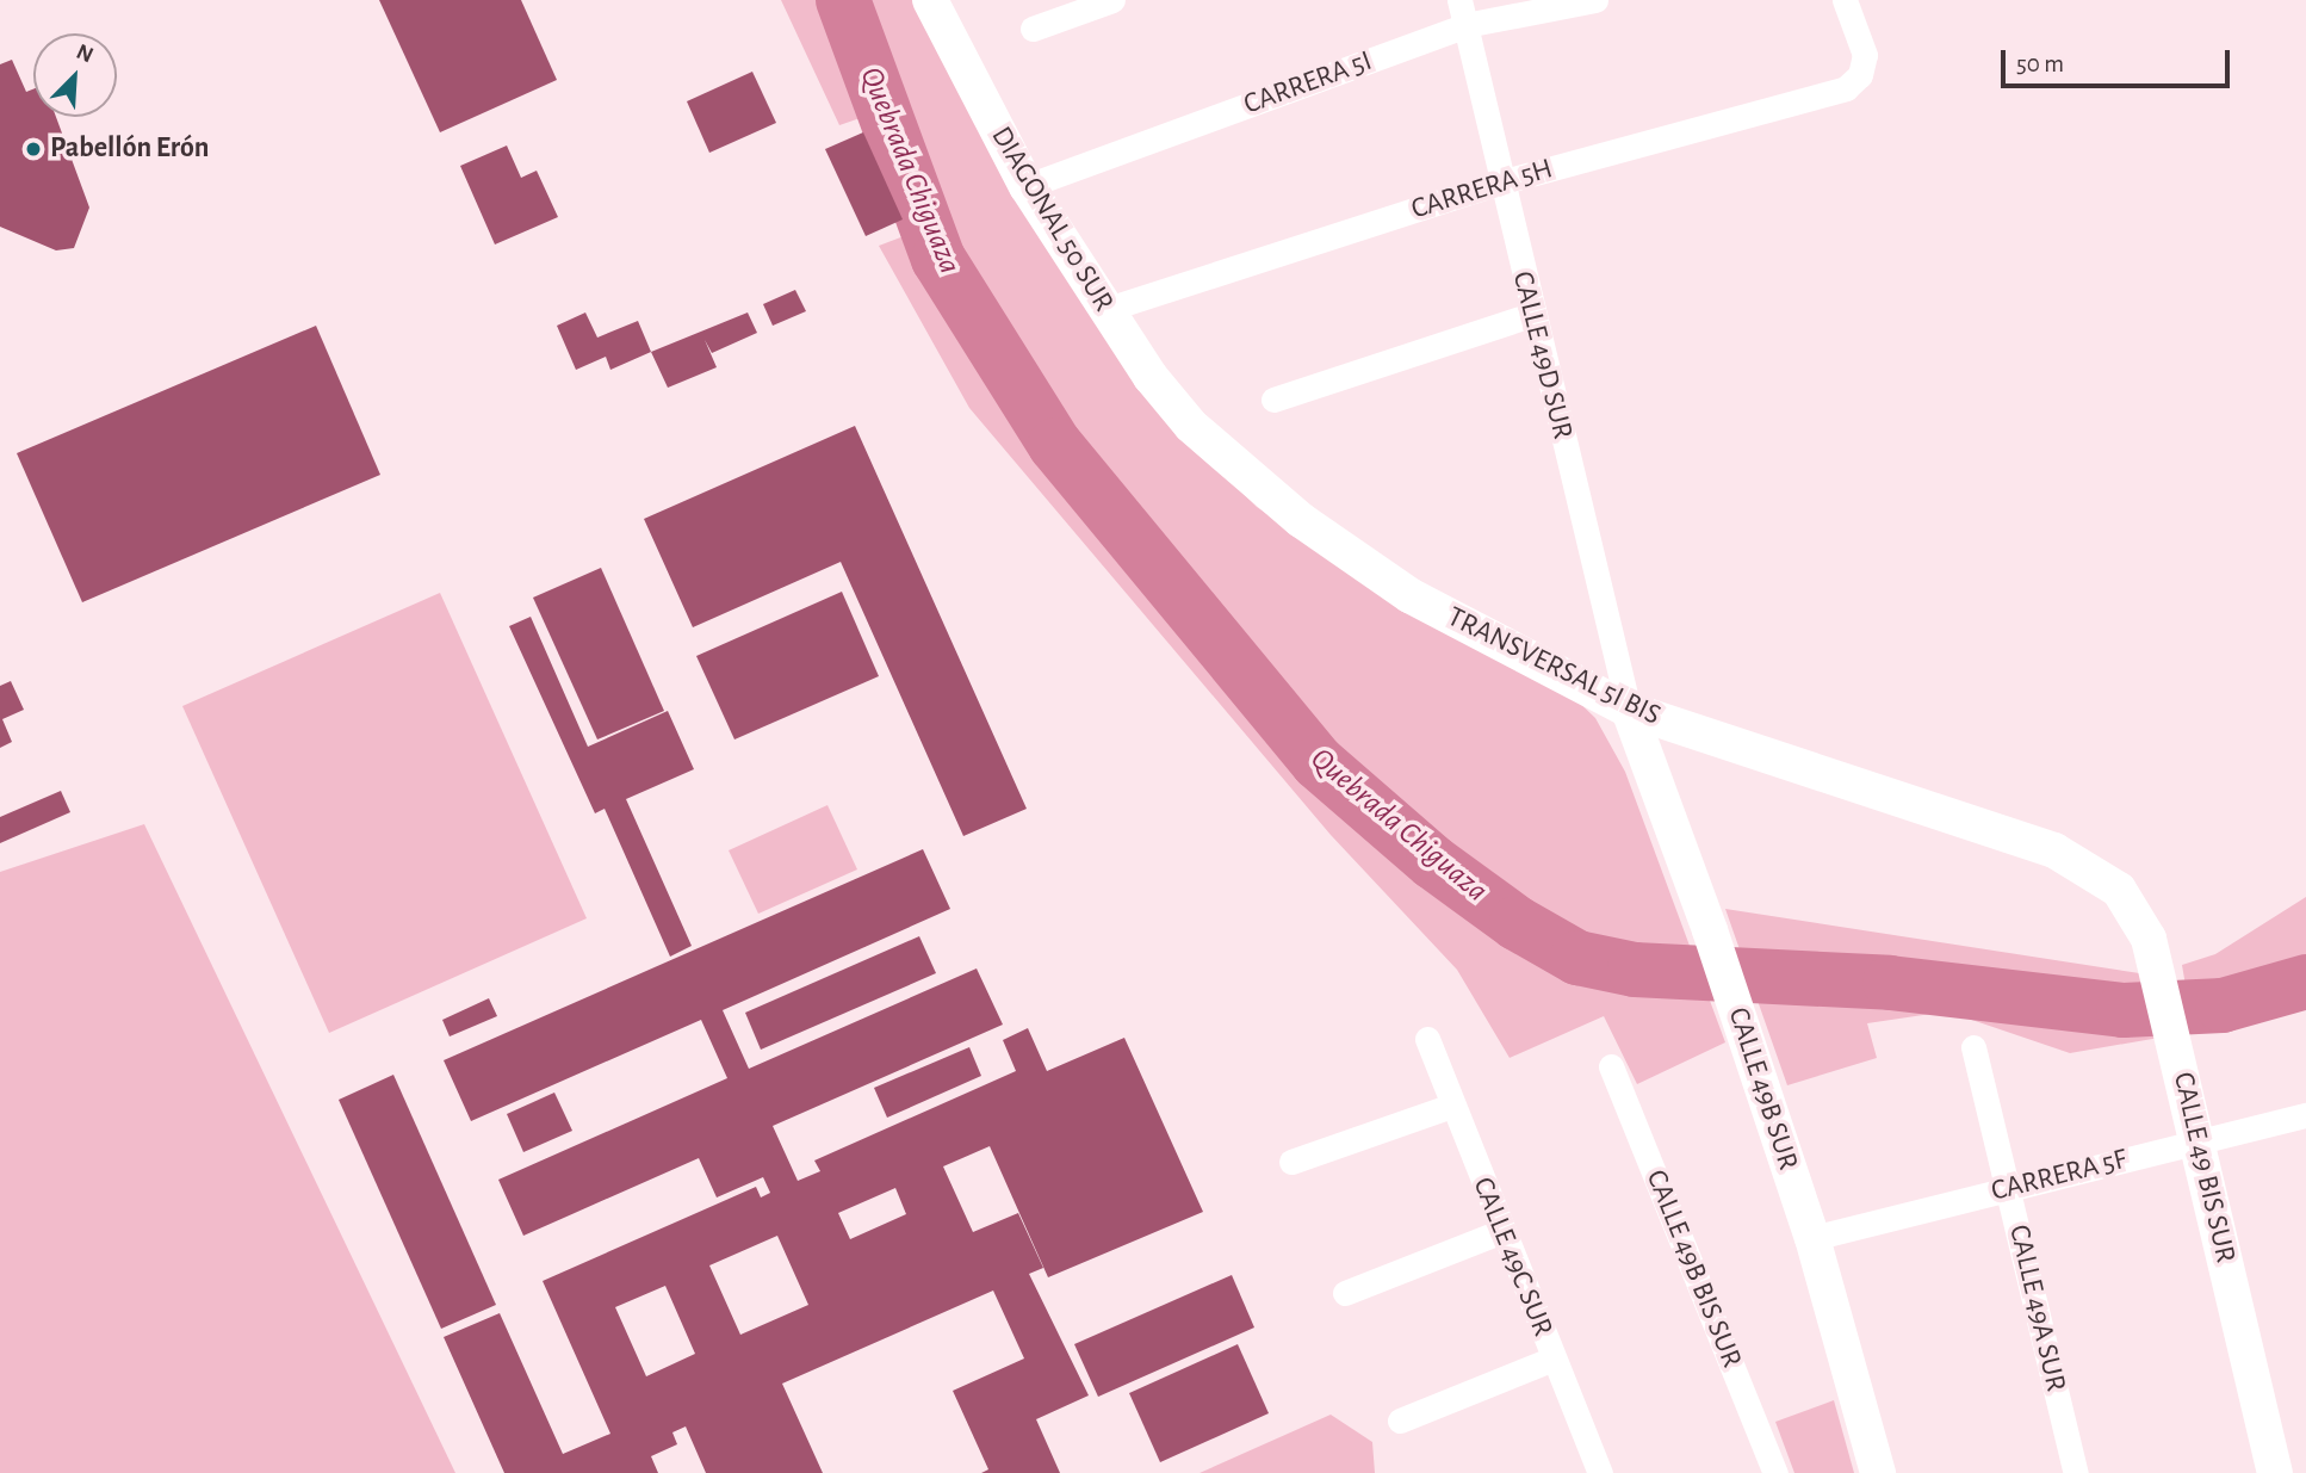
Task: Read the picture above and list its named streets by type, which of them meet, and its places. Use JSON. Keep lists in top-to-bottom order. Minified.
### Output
{"streets":{"street":["CARRERA 5I","CARRERA 5H","DIAGONAL 50 SUR","CALLE 49D SUR","TRANSVERSAL 5I BIS","CALLE 49B SUR","CALLE 49 BIS SUR","CARRERA 5F","CALLE 49C SUR","CALLE 49B BIS SUR","CALLE 49A SUR"]},"crossings":[["CARRERA 5I","DIAGONAL 50 SUR"],["CARRERA 5I","CALLE 49D SUR"],["CARRERA 5H","DIAGONAL 50 SUR"],["CARRERA 5H","CALLE 49D SUR"],["DIAGONAL 50 SUR","TRANSVERSAL 5I BIS"],["CALLE 49D SUR","TRANSVERSAL 5I BIS"],["CALLE 49D SUR","CALLE 49B SUR"],["TRANSVERSAL 5I BIS","CALLE 49B SUR"],["TRANSVERSAL 5I BIS","CALLE 49 BIS SUR"],["CALLE 49B SUR","CARRERA 5F"],["CALLE 49 BIS SUR","CARRERA 5F"],["CARRERA 5F","CALLE 49A SUR"]],"water":["Quebrada Chiguaza"],"places":["Pabellón Erón"],"scale_bar":"50 m","north":"top right"}
